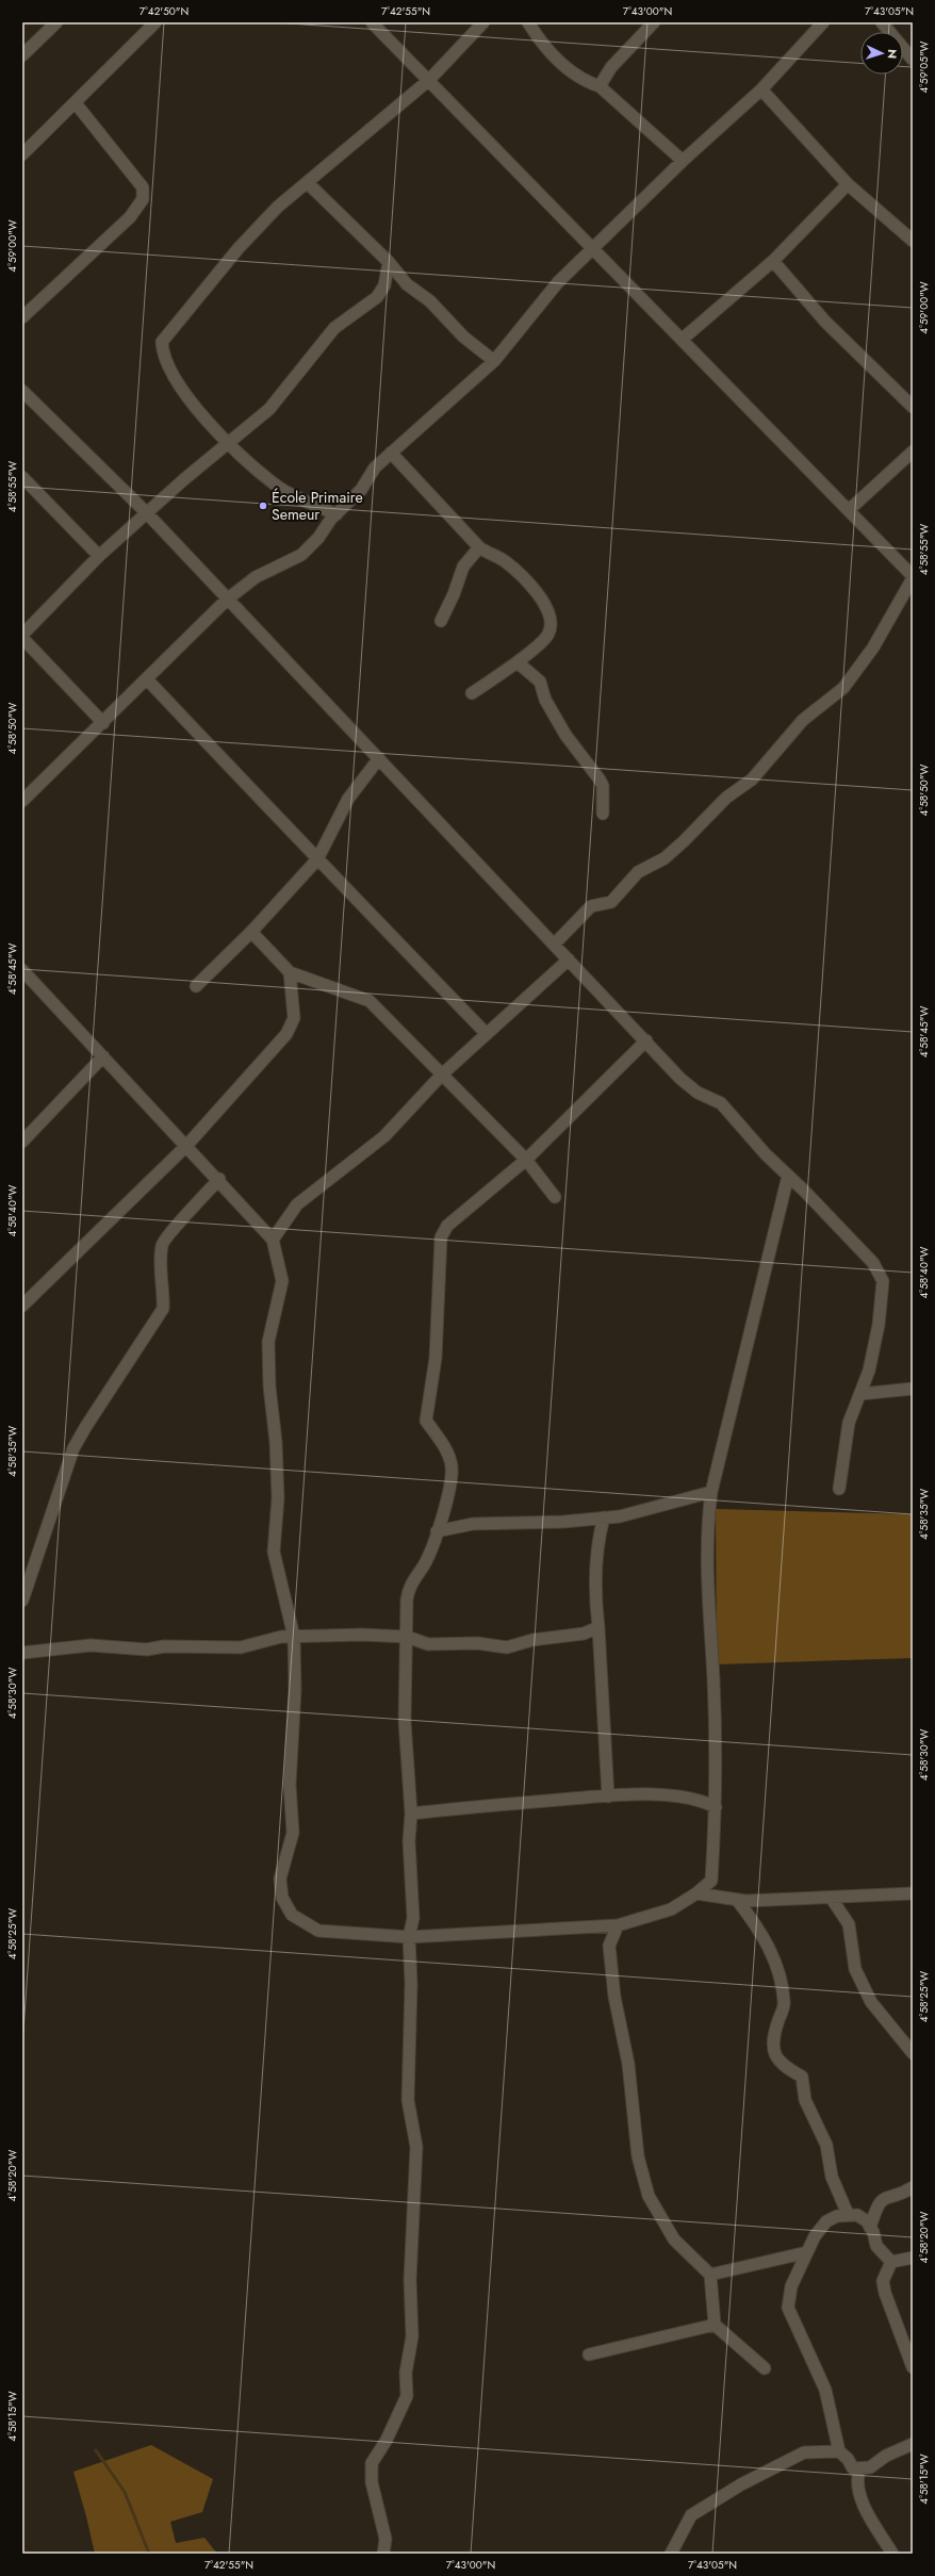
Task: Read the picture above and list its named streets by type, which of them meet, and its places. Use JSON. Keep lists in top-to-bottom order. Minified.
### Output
{"places":["École Primaire Semeur"],"north":"right","coordinates":["7°42'50\"N","7°42'55\"N","7°43'00\"N","7°43'05\"N","4°59'05\"W","4°59'00\"W","4°58'55\"W","4°58'50\"W","4°58'45\"W","4°58'40\"W","4°58'35\"W","4°58'30\"W","4°58'25\"W","4°58'20\"W","4°58'15\"W"]}
